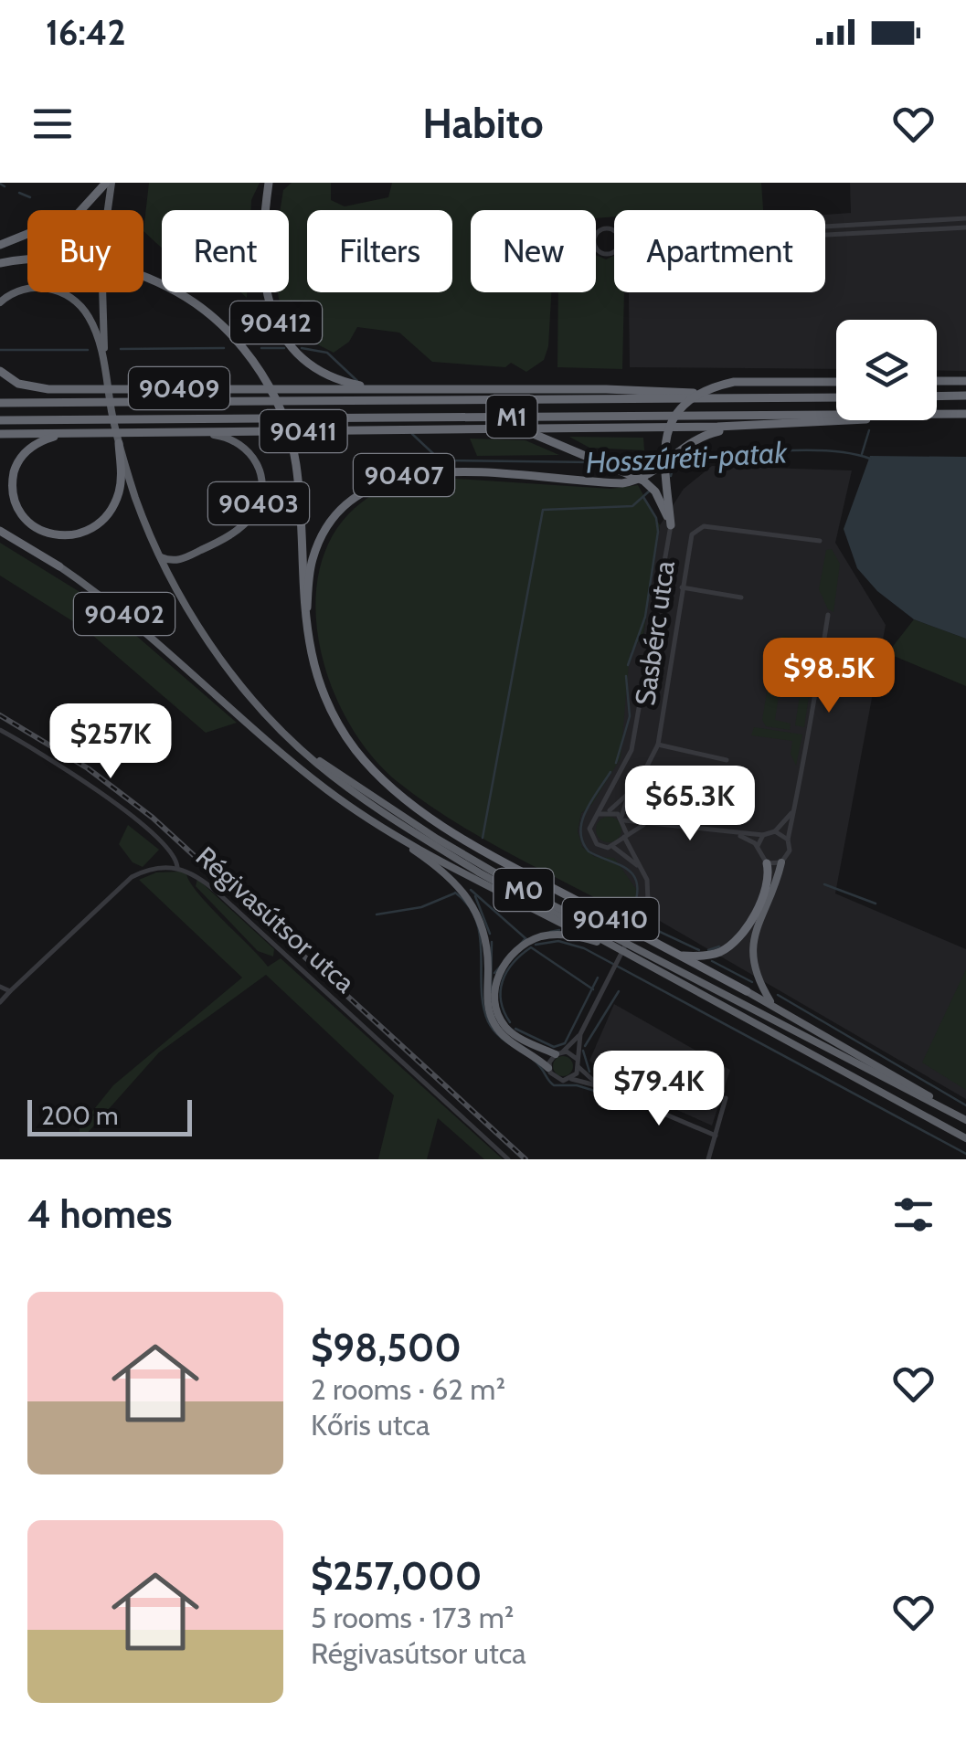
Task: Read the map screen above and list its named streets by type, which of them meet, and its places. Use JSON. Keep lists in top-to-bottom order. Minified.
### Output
{"streets":{"highway":["90412","90409","M1","90411","90407","90403","90402","M0","90410"],"street":["Sasbérc utca","Régivasútsor utca"]},"crossings":[["90412","90409"],["90409","M1"],["90411","90407"],["90411","90403"],["90407","90410"],["90403","M0"],["90402","M0"],["M0","90410"]],"water":["Hosszúréti-patak"],"scale_bar":"200 m","page":{"status":"16:42","header":"Habito","chip":["Buy","Rent","Filters","New","Apartment"],"price":["$98.5K","$257K","$65.3K","$79.4K"],"scale":"200 m","heading":"4 homes","list":[{"name":"$98,500","note":"2 rooms · 62 m² · Kőris utca"},{"name":"$257,000","note":"5 rooms · 173 m² · Régivasútsor utca"}]}}
